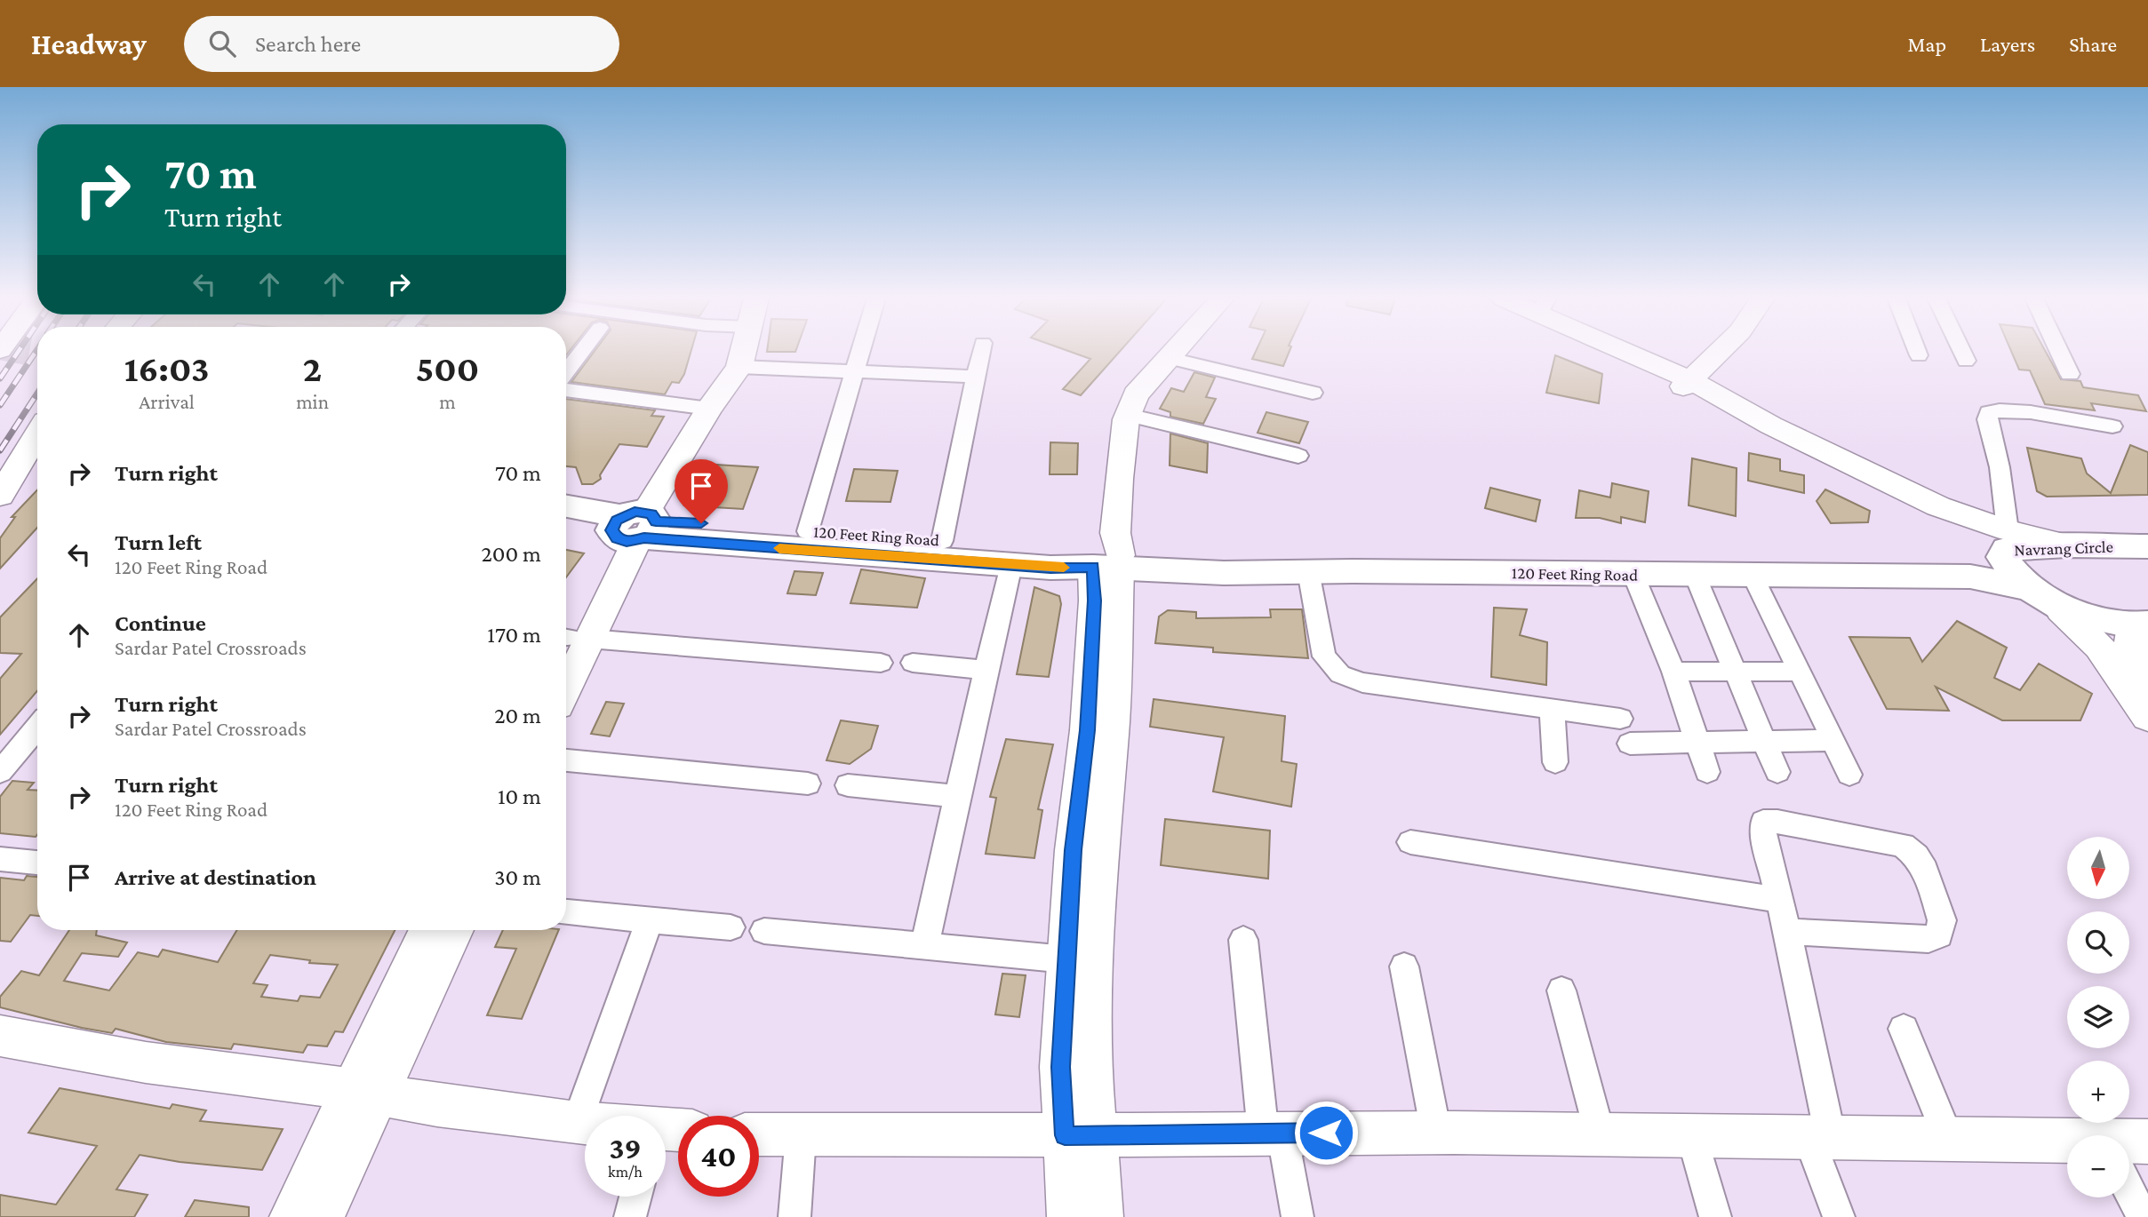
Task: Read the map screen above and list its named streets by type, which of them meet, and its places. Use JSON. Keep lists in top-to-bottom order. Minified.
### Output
{"streets":{"main road":["120 Feet Ring Road","Navrang Circle"]},"crossings":[["120 Feet Ring Road","Navrang Circle"]],"north":"bottom","page":{"header":"Headway","search":"Search here","nav":["Map","Layers","Share"],"turn":["70 m","Turn right"],"eta":["16:03","Arrival","2","min","500","m"],"list":[{"name":"Turn right","value":"70 m"},{"name":"Turn left","note":"120 Feet Ring Road","value":"200 m"},{"name":"Continue","note":"Sardar Patel Crossroads","value":"170 m"},{"name":"Turn right","note":"Sardar Patel Crossroads","value":"20 m"},{"name":"Turn right","note":"120 Feet Ring Road","value":"10 m"},{"name":"Arrive at destination","value":"30 m"}],"map_buttons":["+","−"],"speed":"39 km/h","limit":"40"}}
